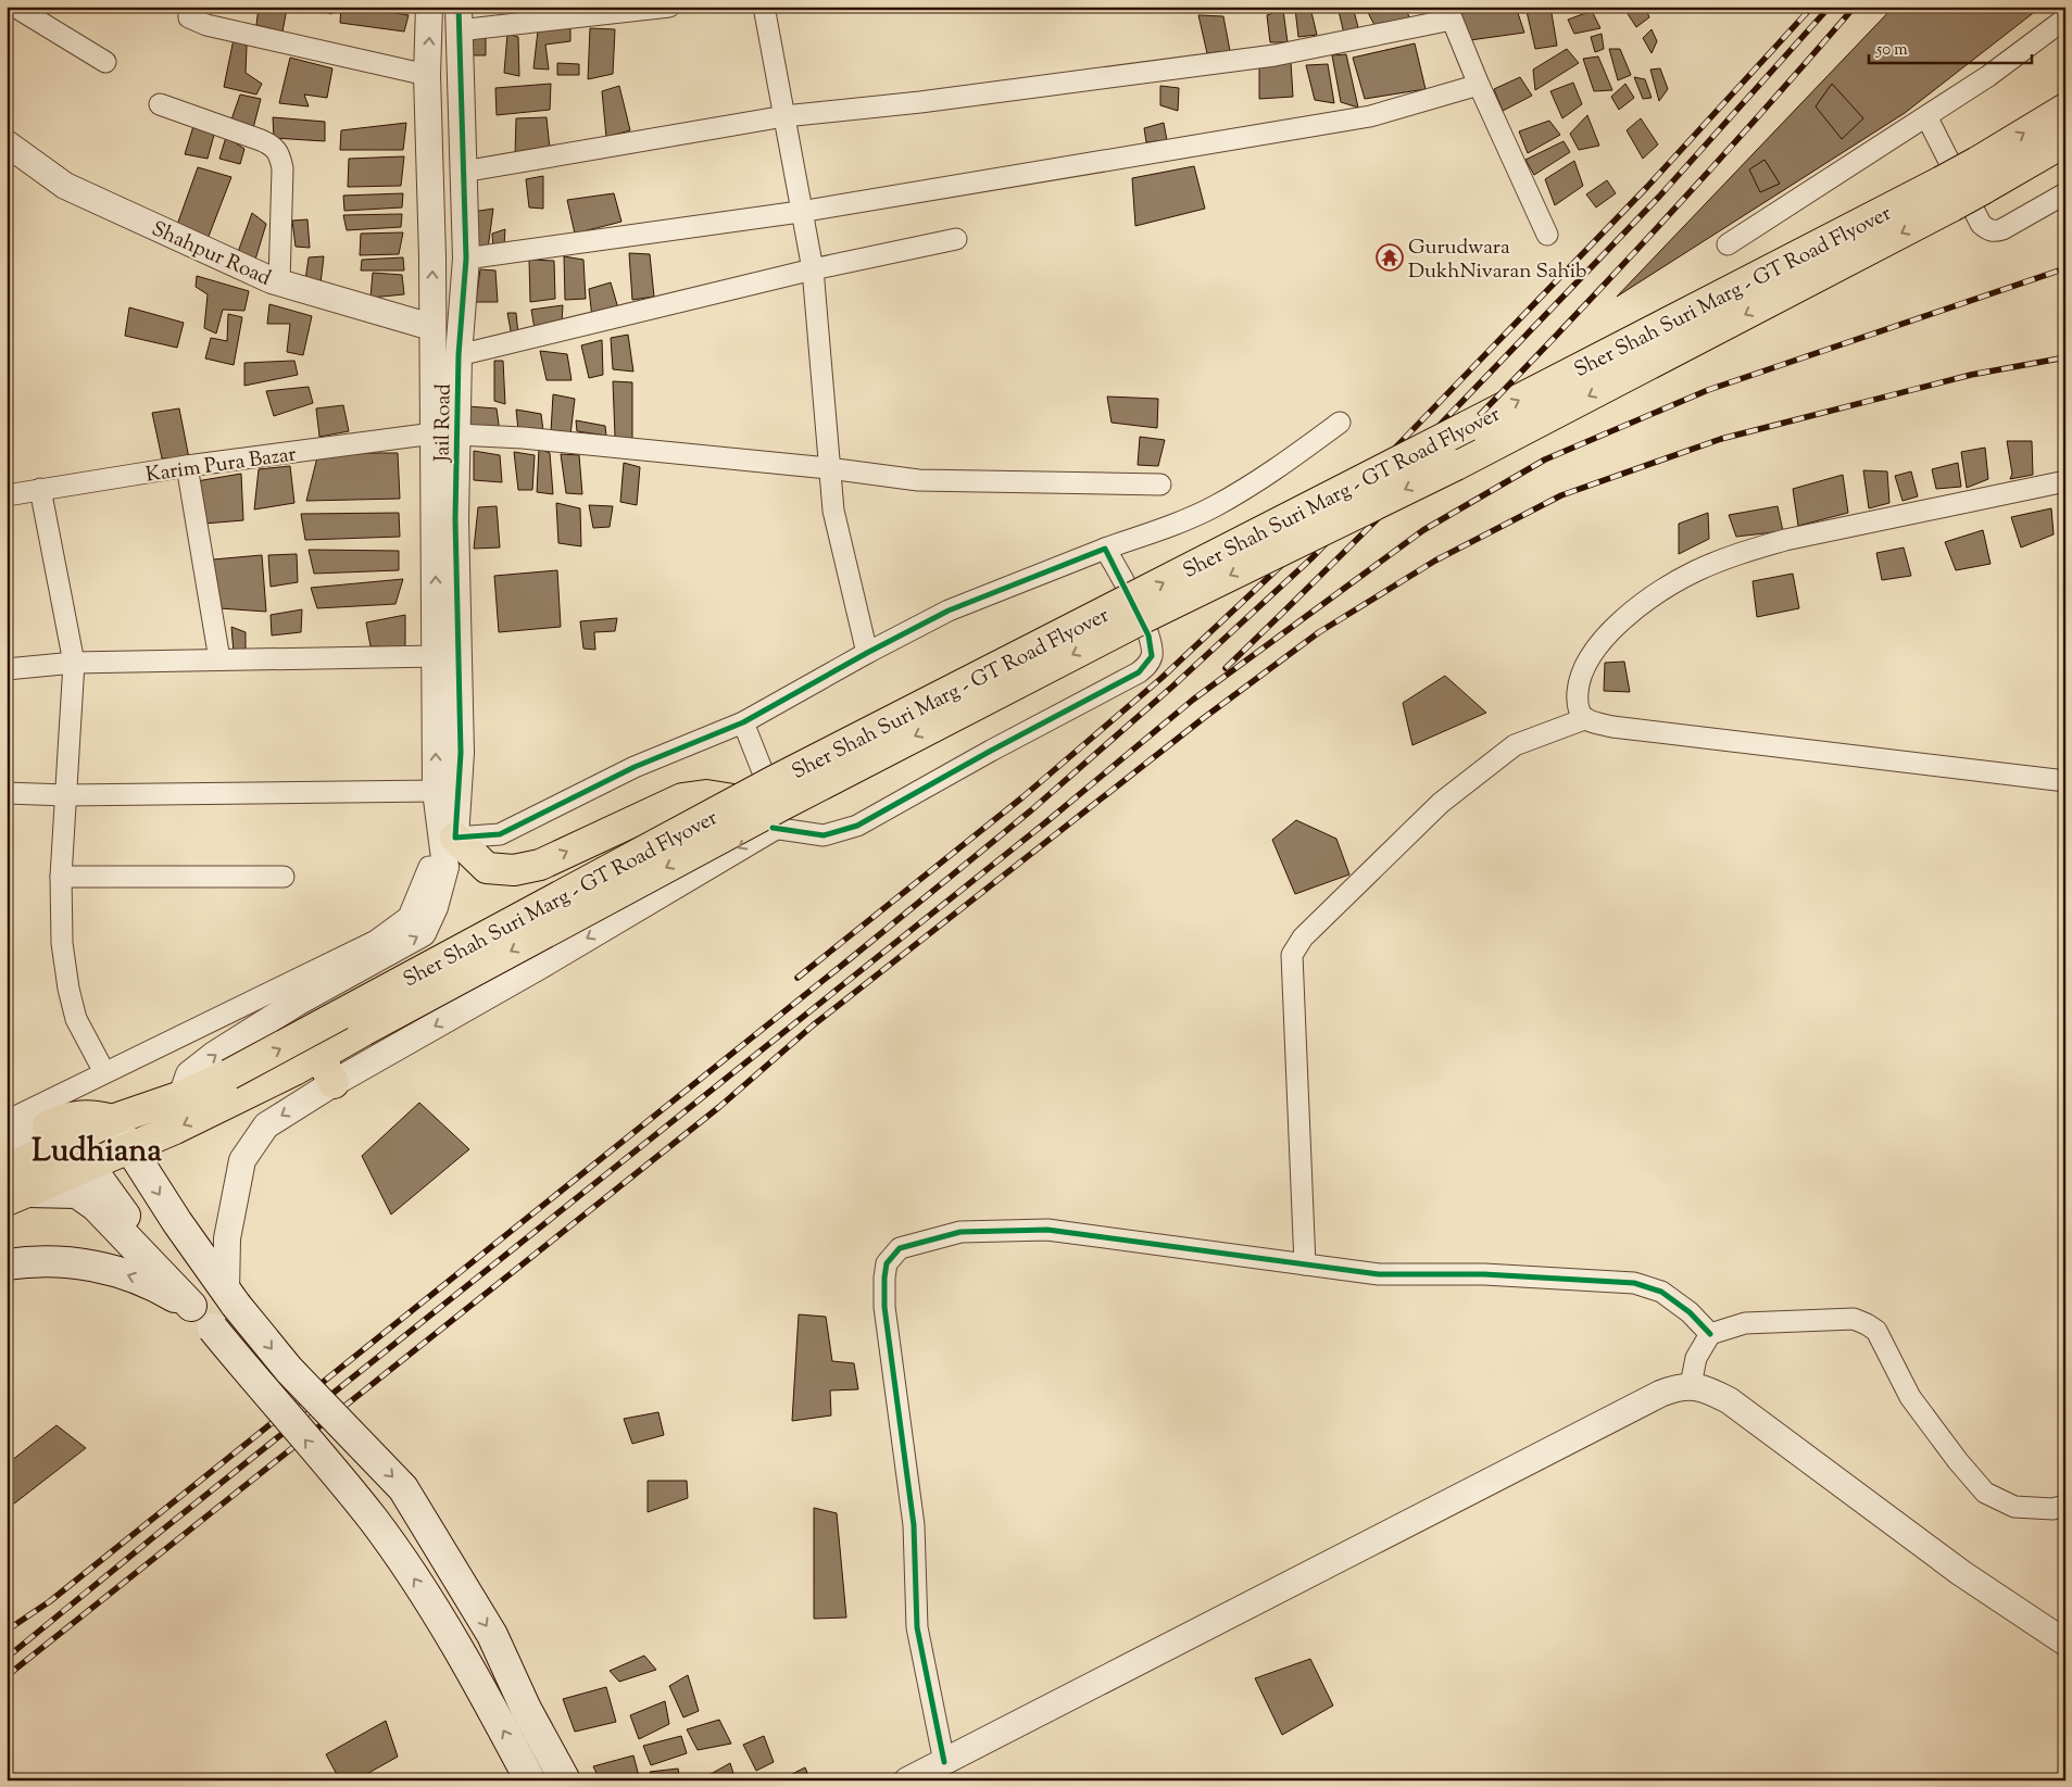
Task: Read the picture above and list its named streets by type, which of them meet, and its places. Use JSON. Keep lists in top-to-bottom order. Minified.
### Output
{"streets":{"main road":["Sher Shah Suri Marg - GT Road Flyover"],"street":["Shahpur Road","Jail Road","Karim Pura Bazar"]},"crossings":[["Shahpur Road","Jail Road"],["Jail Road","Karim Pura Bazar"]],"districts":["Ludhiana"],"places":{"temple":["Gurudwara DukhNivaran Sahib"]},"scale_bar":"50 m"}
